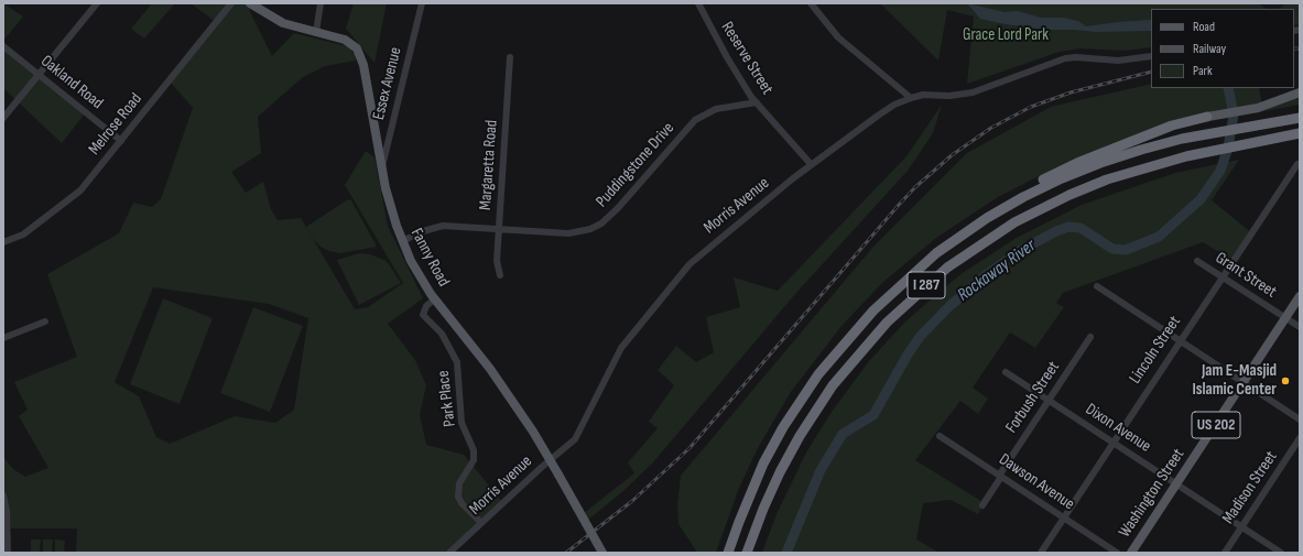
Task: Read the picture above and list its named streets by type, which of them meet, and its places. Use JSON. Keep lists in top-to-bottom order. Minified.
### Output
{"streets":{"highway":["I 287"],"main road":["Fanny Road","US 202","Washington Street"],"street":["Reserve Street","Oakland Road","Essex Avenue","Melrose Road","Margaretta Road","Puddingstone Drive","Morris Avenue","Grant Street","Lincoln Street","Forbush Street","Park Place","Dixon Avenue","Dawson Avenue","Madison Street"]},"crossings":[["Reserve Street","Puddingstone Drive"],["Reserve Street","Morris Avenue"],["Oakland Road","Melrose Road"],["Essex Avenue","Fanny Road"],["Margaretta Road","Puddingstone Drive"],["Puddingstone Drive","Fanny Road"],["Morris Avenue","Fanny Road"],["Morris Avenue","Park Place"],["Fanny Road","Park Place"],["Grant Street","Lincoln Street"],["Grant Street","Washington Street"],["Lincoln Street","Dixon Avenue"],["Lincoln Street","Dawson Avenue"],["Forbush Street","Dixon Avenue"],["Forbush Street","Dawson Avenue"],["Dixon Avenue","Madison Street"],["Dixon Avenue","Washington Street"]],"water":["Rockaway River"],"parks":["Grace Lord Park"],"places":["Jam E-Masjid Islamic Center"],"legend":["Road","Railway","Park"]}
